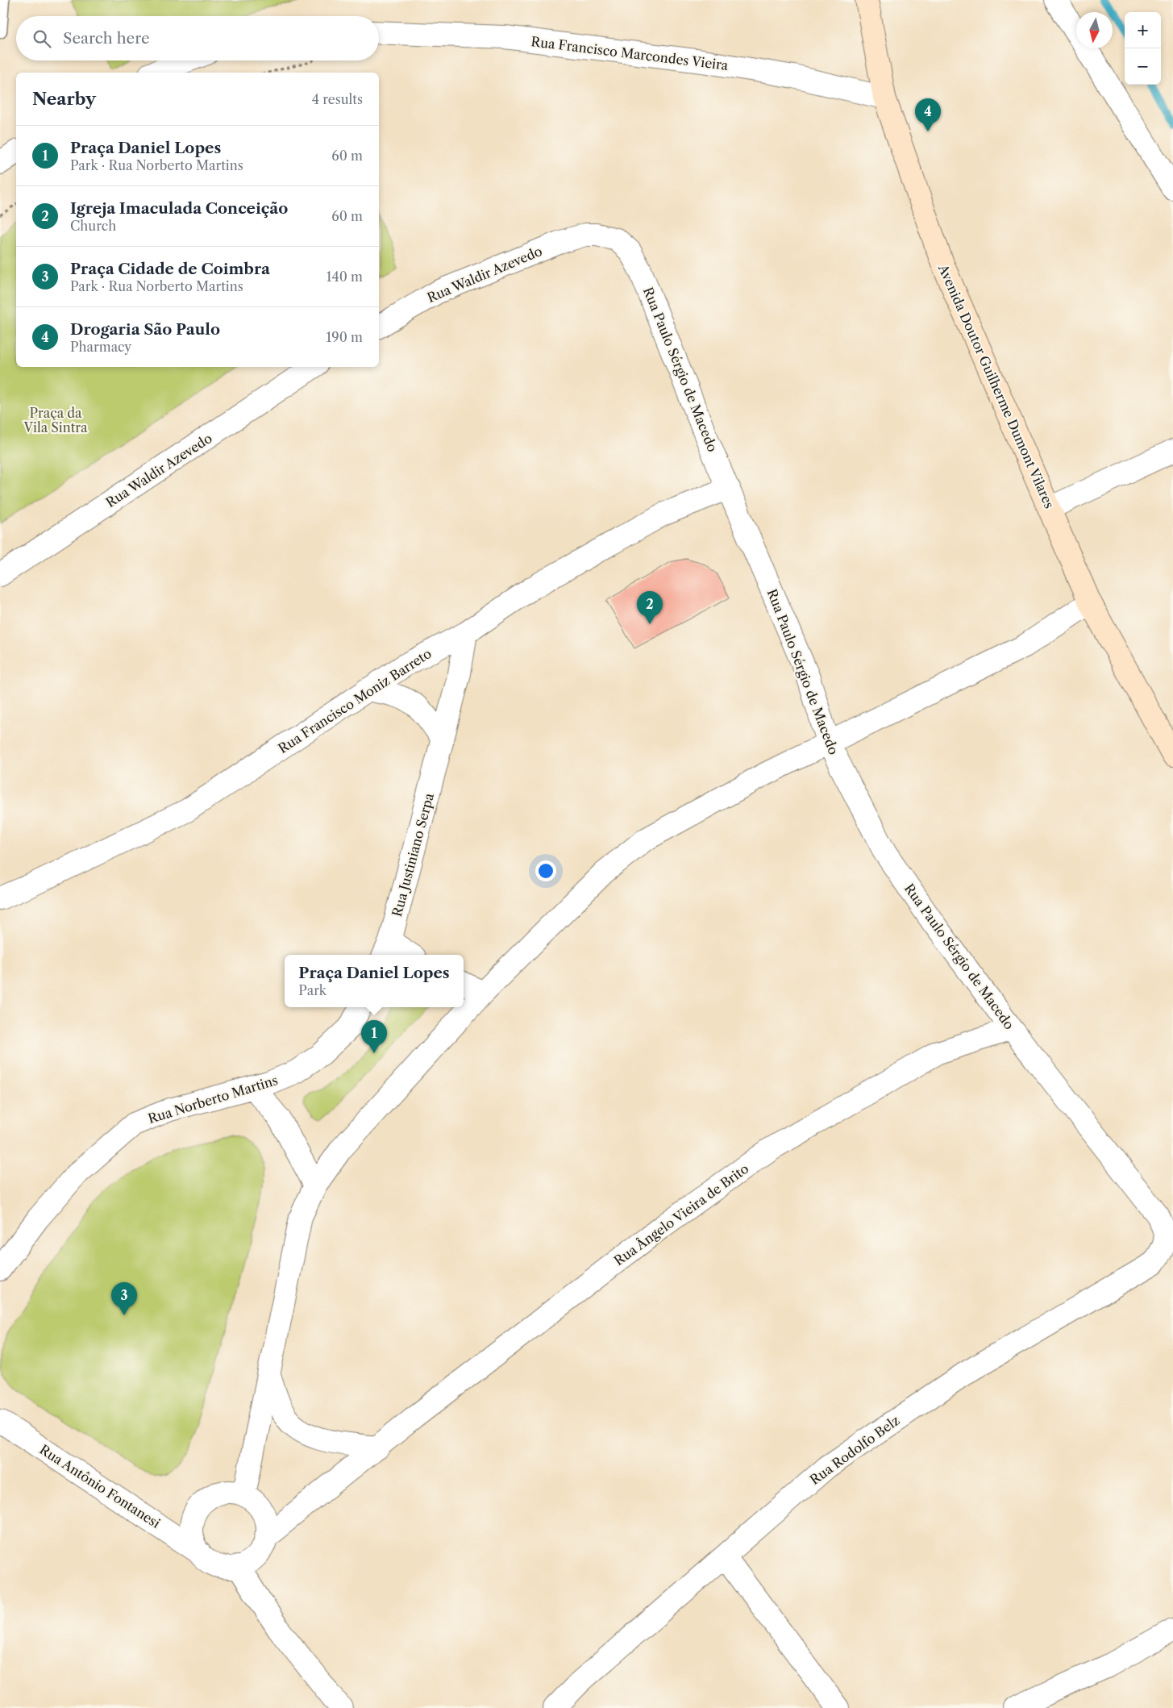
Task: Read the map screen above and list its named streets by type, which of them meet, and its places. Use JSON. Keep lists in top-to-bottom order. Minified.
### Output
{"streets":{"main road":["Avenida Doutor Guilherme Dumont Vilares"],"street":["Rua Francisco Marcondes Vieira","Rua Waldir Azevedo","Rua Paulo Sérgio de Macedo","Rua Francisco Moniz Barreto","Rua Justiniano Serpa","Rua Norberto Martins","Rua Ângelo Vieira de Brito","Rua Rodolfo Belz","Rua Antônio Fontanesi"]},"crossings":[["Rua Francisco Marcondes Vieira","Avenida Doutor Guilherme Dumont Vilares"],["Rua Waldir Azevedo","Rua Paulo Sérgio de Macedo"],["Rua Paulo Sérgio de Macedo","Rua Francisco Moniz Barreto"],["Rua Paulo Sérgio de Macedo","Rua Ângelo Vieira de Brito"],["Rua Paulo Sérgio de Macedo","Rua Rodolfo Belz"],["Rua Francisco Moniz Barreto","Rua Justiniano Serpa"],["Rua Ângelo Vieira de Brito","Rua Antônio Fontanesi"]],"parks":["Praça da Vila Sintra"],"north":"bottom","page":{"map_buttons":["+","−"],"search":"Search here","heading":["Nearby","4 results"],"pins":["4","2","1","3"],"list":[{"mark":"1","name":"Praça Daniel Lopes","note":"Park · Rua Norberto Martins","value":"60 m"},{"mark":"2","name":"Igreja Imaculada Conceição","note":"Church","value":"60 m"},{"mark":"3","name":"Praça Cidade de Coimbra","note":"Park · Rua Norberto Martins","value":"140 m"},{"mark":"4","name":"Drogaria São Paulo","note":"Pharmacy","value":"190 m"}],"popup":["Praça Daniel Lopes","Park"]}}
